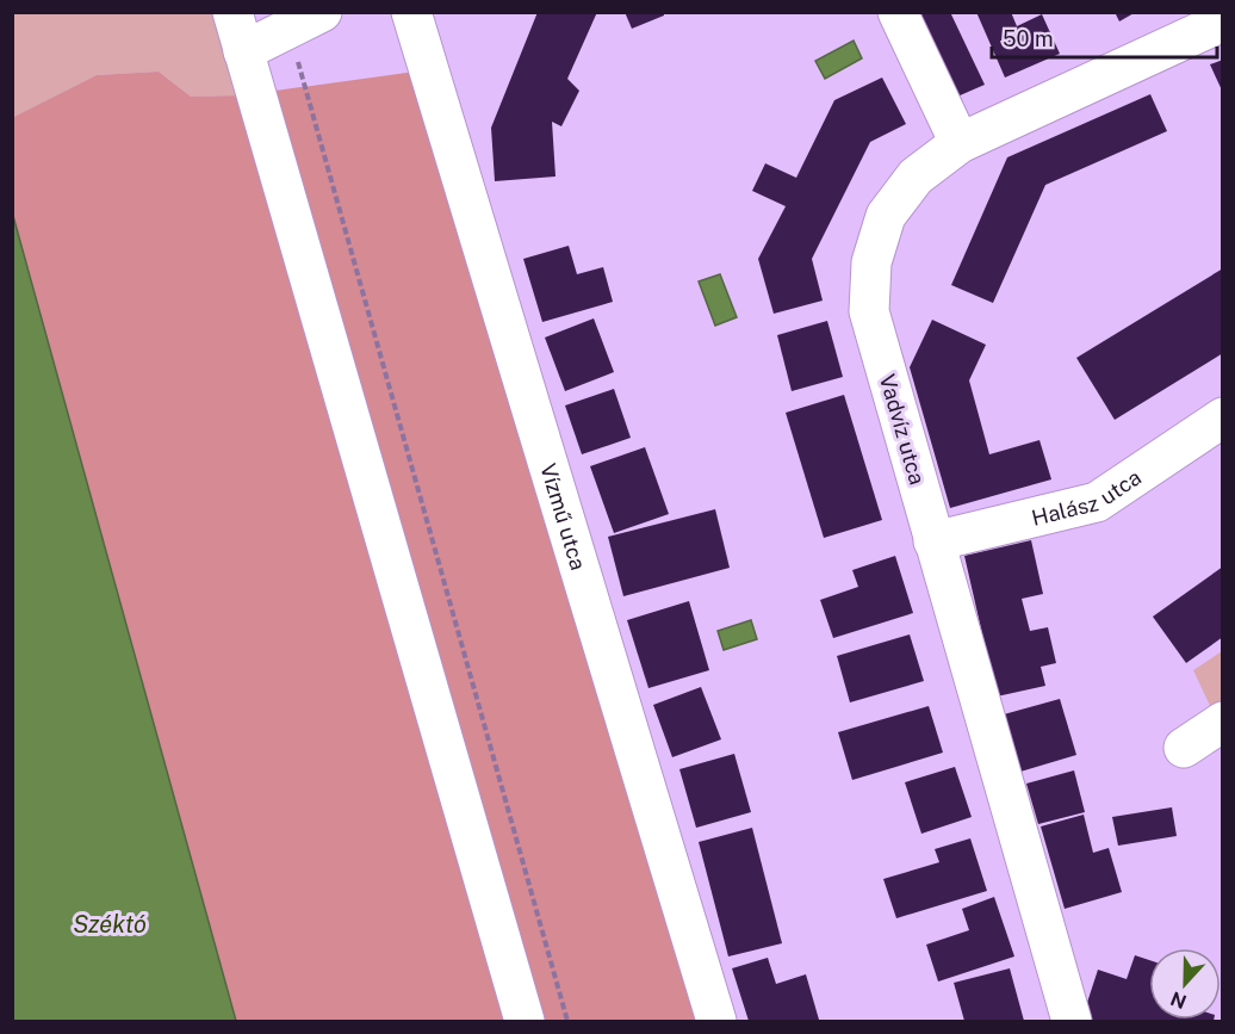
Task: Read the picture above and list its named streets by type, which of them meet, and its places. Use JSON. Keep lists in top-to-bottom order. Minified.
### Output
{"streets":{"street":["Vadvíz utca","Halász utca","Vízmű utca"]},"crossings":[["Vadvíz utca","Halász utca"]],"water":["Széktó"],"scale_bar":"50 m","north":"bottom"}
